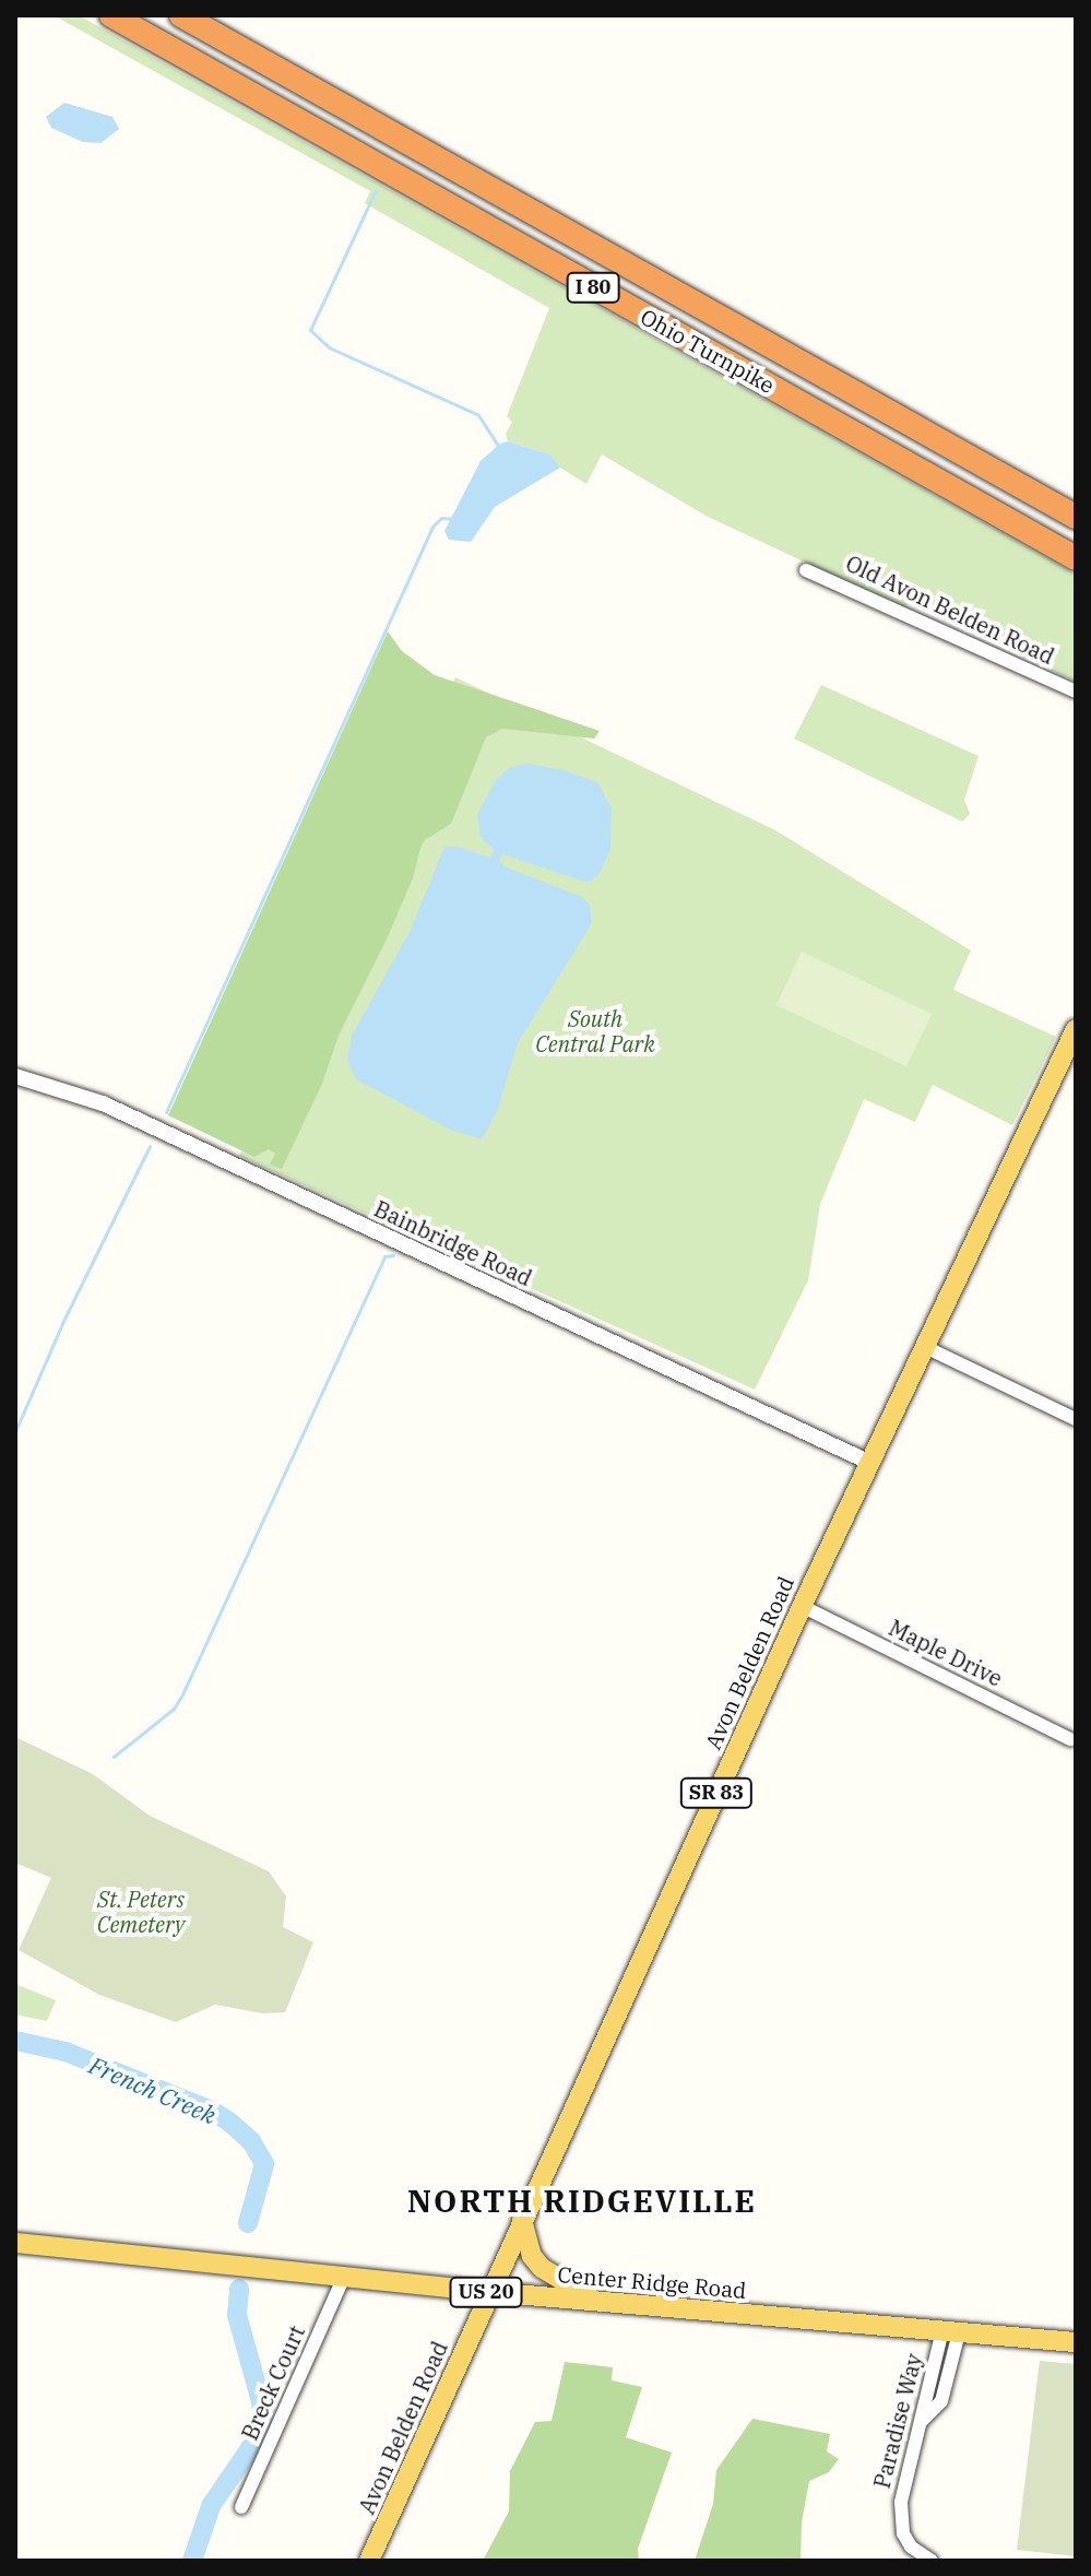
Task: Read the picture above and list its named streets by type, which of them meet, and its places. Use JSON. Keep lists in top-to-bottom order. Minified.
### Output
{"streets":{"highway":["I 80","Ohio Turnpike"],"main road":["Avon Belden Road","SR 83","Center Ridge Road","US 20"],"street":["Old Avon Belden Road","Bainbridge Road","Maple Drive","Breck Court","Paradise Way"]},"crossings":[["Bainbridge Road","Avon Belden Road"],["Maple Drive","Avon Belden Road"],["Avon Belden Road","Center Ridge Road"],["Center Ridge Road","Breck Court"],["Center Ridge Road","Paradise Way"]],"districts":["NORTH RIDGEVILLE"],"water":["French Creek"],"parks":["South Central Park","St. Peters Cemetery"]}
